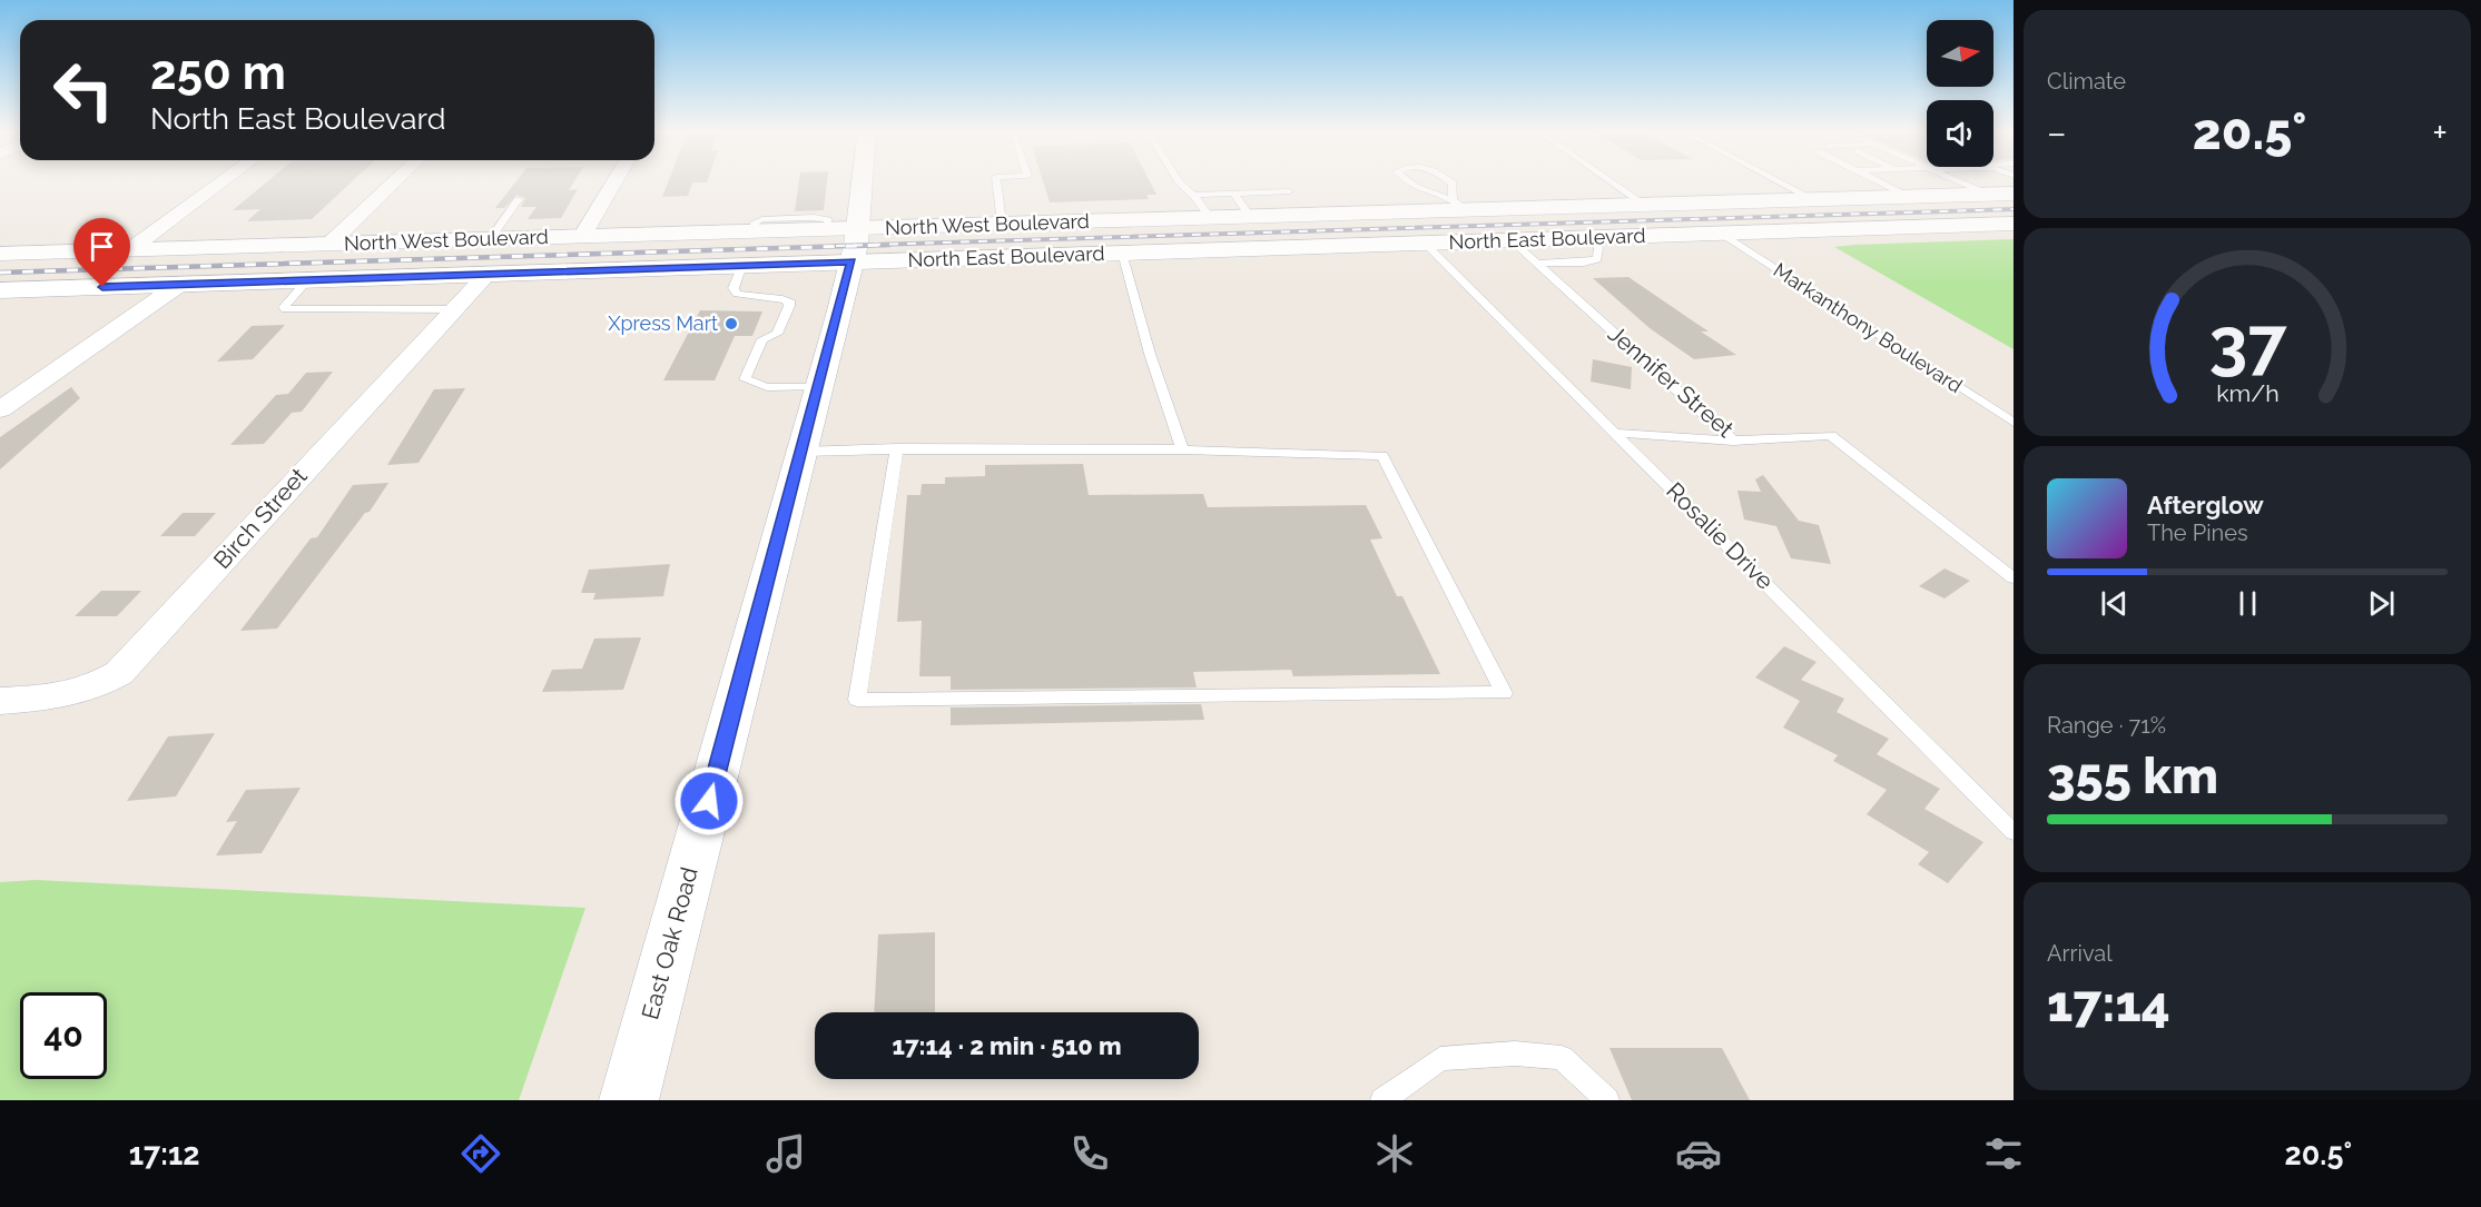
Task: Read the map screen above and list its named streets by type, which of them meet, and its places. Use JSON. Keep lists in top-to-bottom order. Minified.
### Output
{"streets":{"main road":["North West Boulevard","North East Boulevard","East Oak Road"],"street":["Birch Street"],"lane":["Markanthony Boulevard","Jennifer Street","Rosalie Drive"]},"crossings":[["North West Boulevard","North East Boulevard"],["North West Boulevard","East Oak Road"],["North East Boulevard","Markanthony Boulevard"],["North East Boulevard","Jennifer Street"],["North East Boulevard","Birch Street"],["North East Boulevard","Rosalie Drive"],["North East Boulevard","East Oak Road"]],"places":["Xpress Mart"],"north":"right","page":{"tile":["Climate",["Range · 71%","355 km"],["Arrival","17:14"]],"turn":["250 m","North East Boulevard"],"heat":["−","20.5°","+"],"song":["Afterglow","The Pines"],"limit":"40","trip":"17:14 · 2 min · 510 m","tabs":["17:12","20.5°"],"gauge":["37","km/h"]}}
